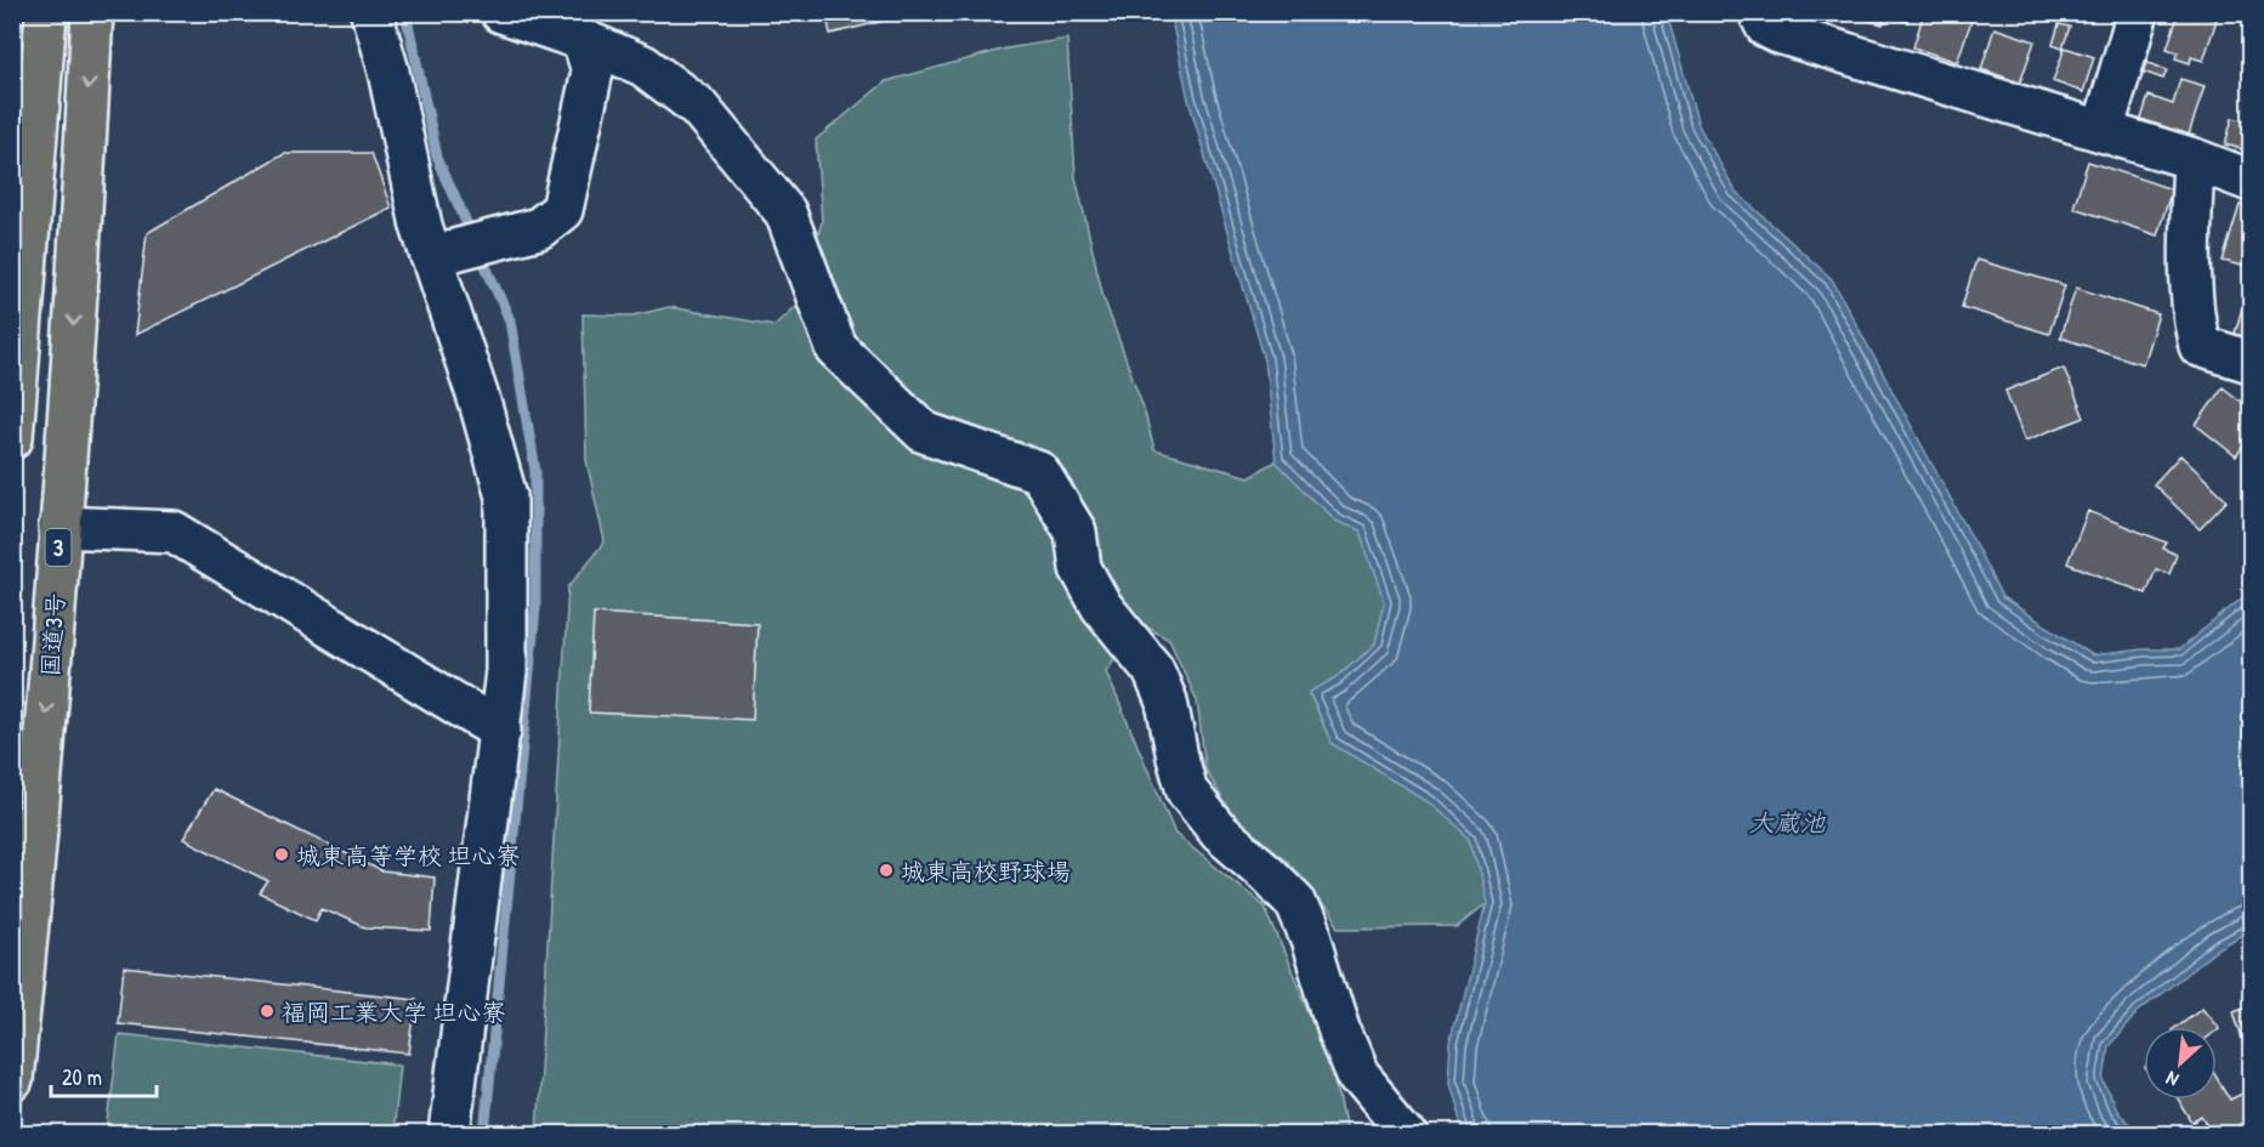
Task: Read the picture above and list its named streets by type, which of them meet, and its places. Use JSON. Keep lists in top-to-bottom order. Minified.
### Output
{"streets":{"highway":["3","国道3号"]},"water":["大蔵池"],"places":["城東高等学校 坦心寮","城東高校野球場","福岡工業大学 坦心寮"],"scale_bar":"20 m","north":"bottom left"}
